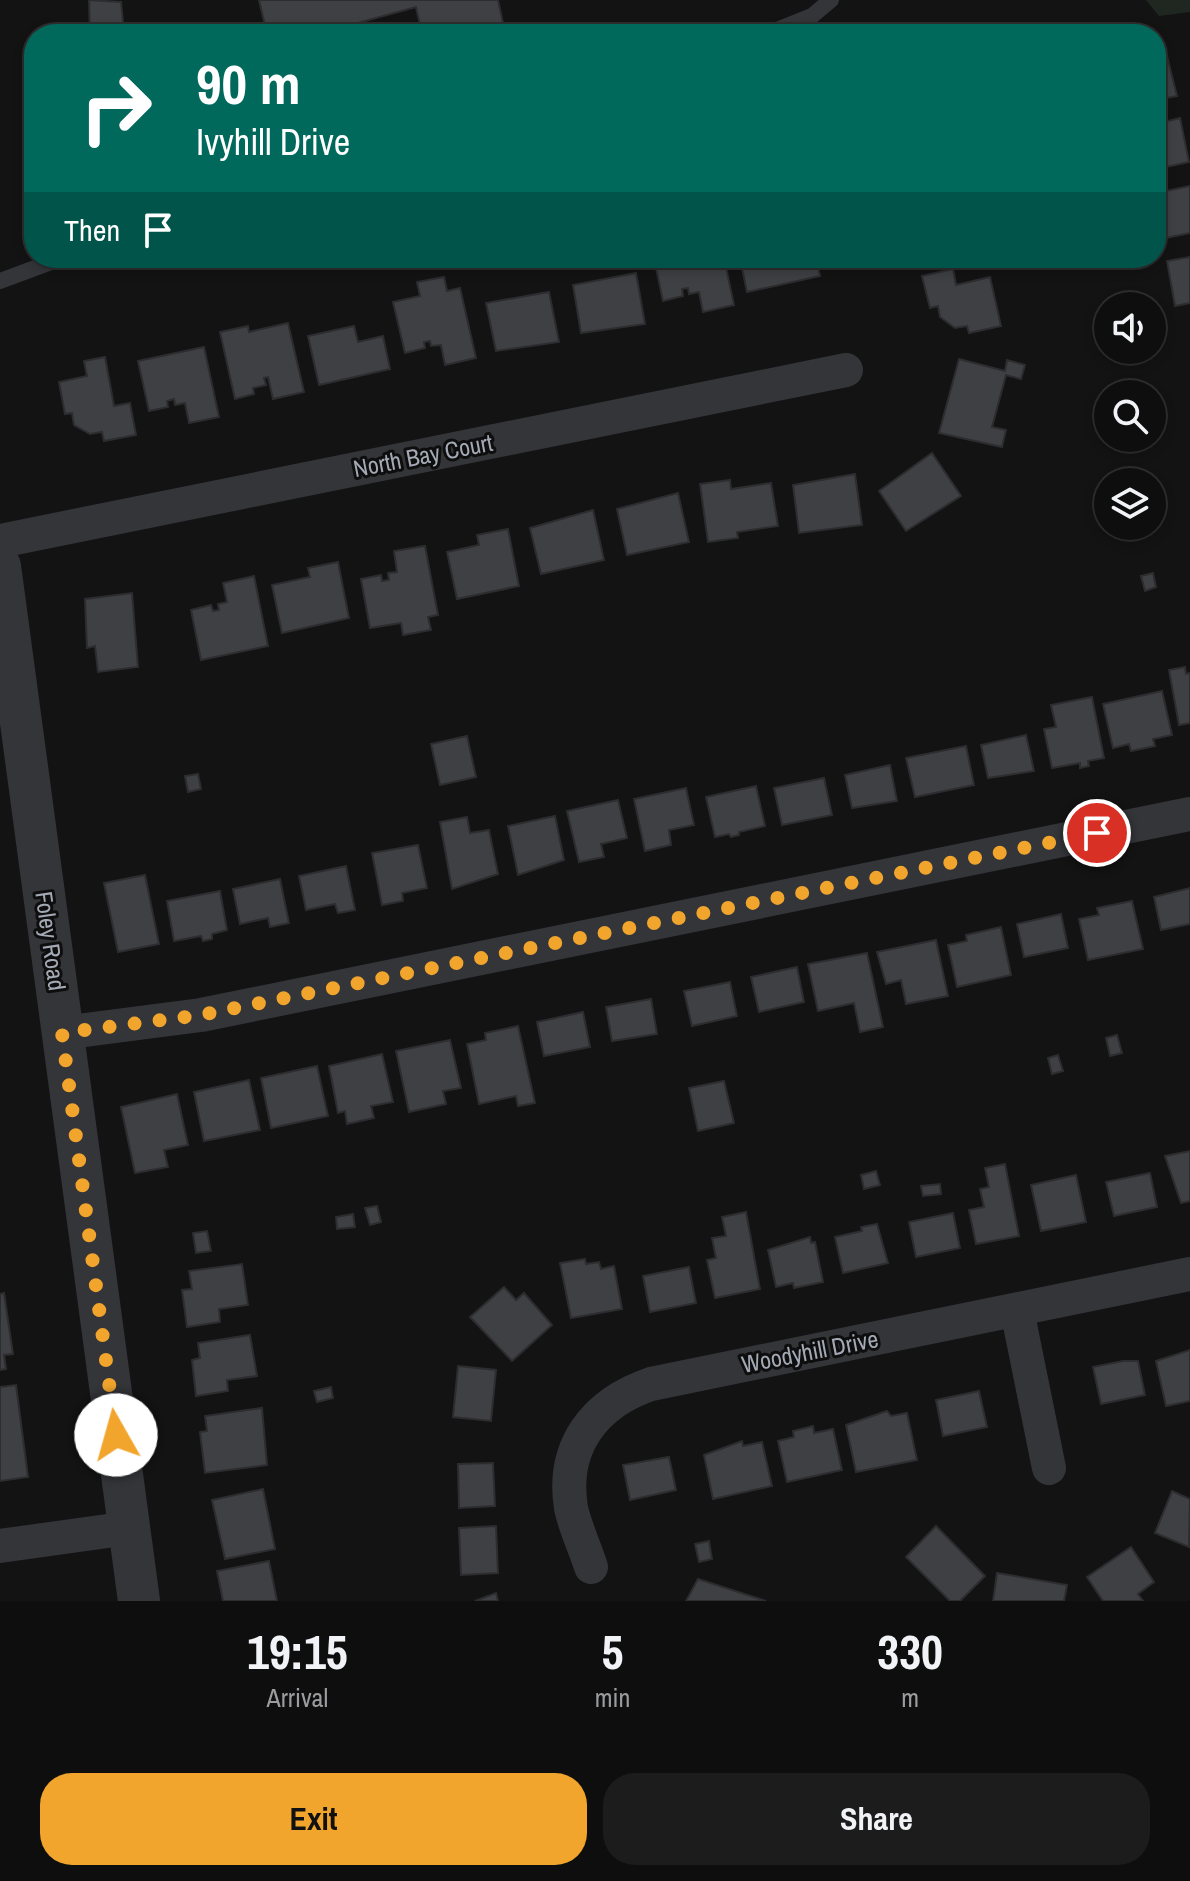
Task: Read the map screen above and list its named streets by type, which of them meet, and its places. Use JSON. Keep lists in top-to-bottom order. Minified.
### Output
{"streets":{"street":["North Bay Court","Foley Road","Woodyhill Drive"]},"page":{"turn":["90 m","Ivyhill Drive"],"then":"Then","eta":["19:15","Arrival","5","min","330","m"],"buttons":["Exit","Share"]}}
